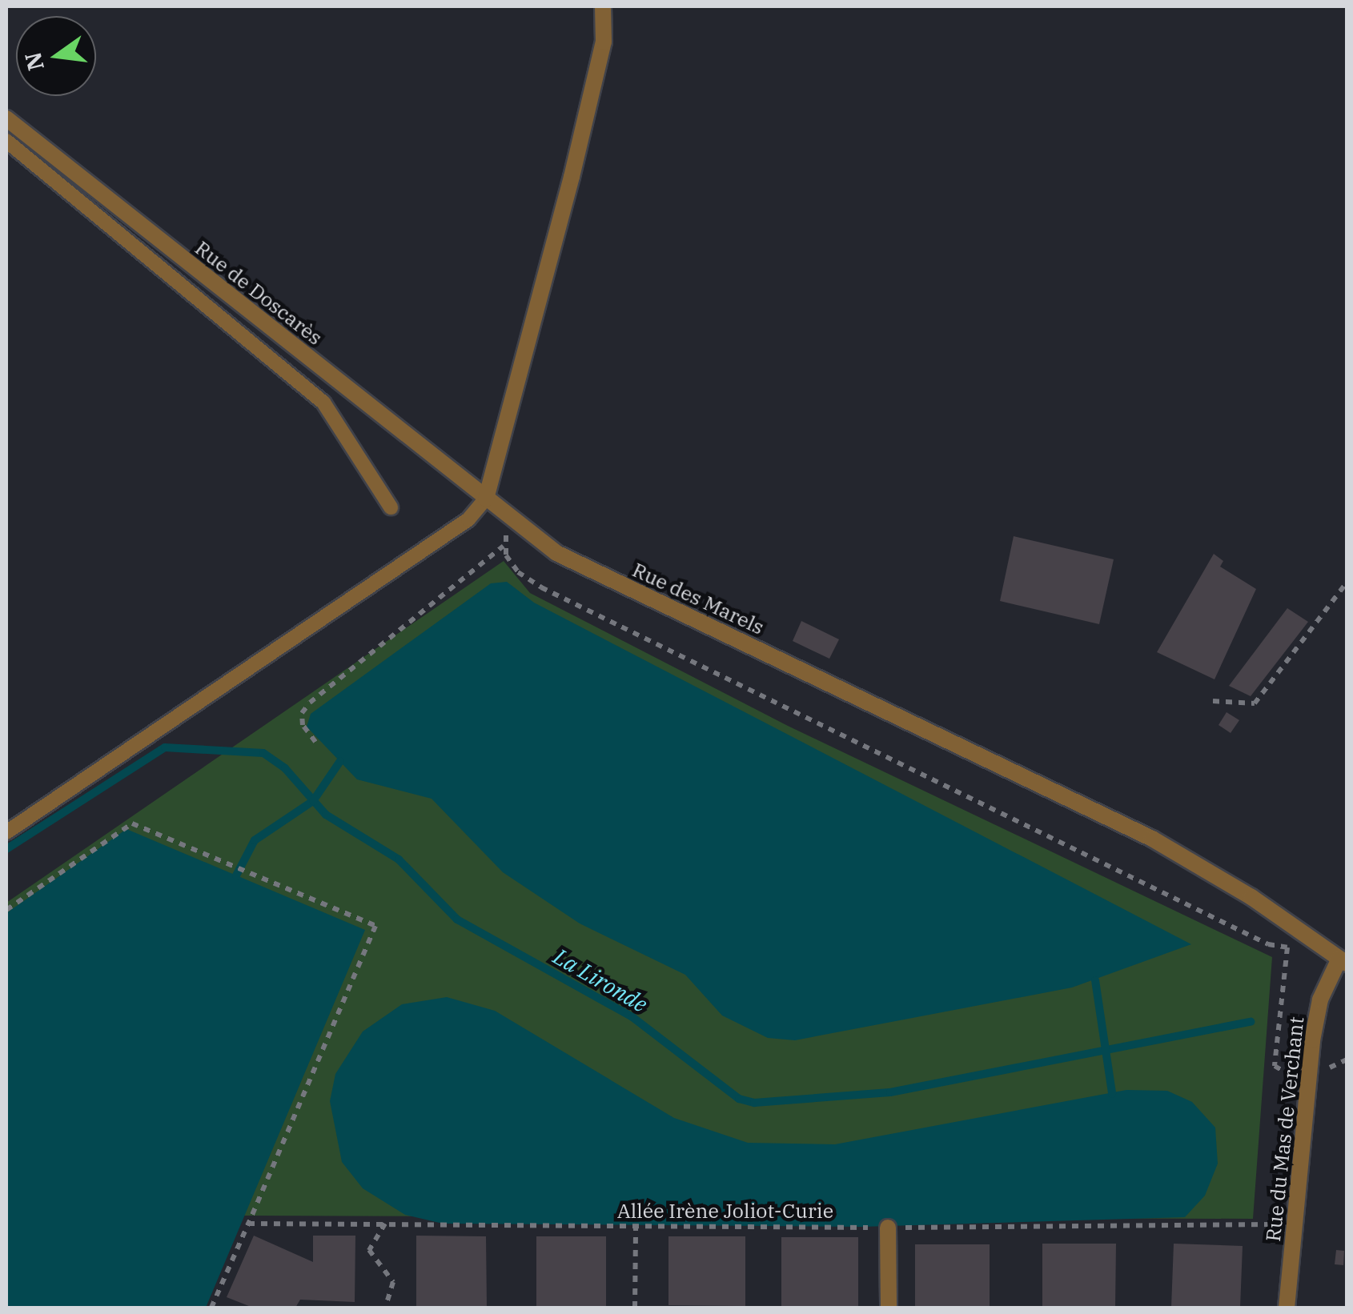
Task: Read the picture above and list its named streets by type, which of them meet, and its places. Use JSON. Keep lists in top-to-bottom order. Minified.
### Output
{"streets":{"street":["Rue de Doscarès","Rue des Marels","Rue du Mas de Verchant"],"path":["Allée Irène Joliot-Curie"]},"crossings":[["Rue de Doscarès","Rue des Marels"],["Rue des Marels","Rue du Mas de Verchant"],["Rue du Mas de Verchant","Allée Irène Joliot-Curie"]],"water":["La Lironde"],"north":"left"}
